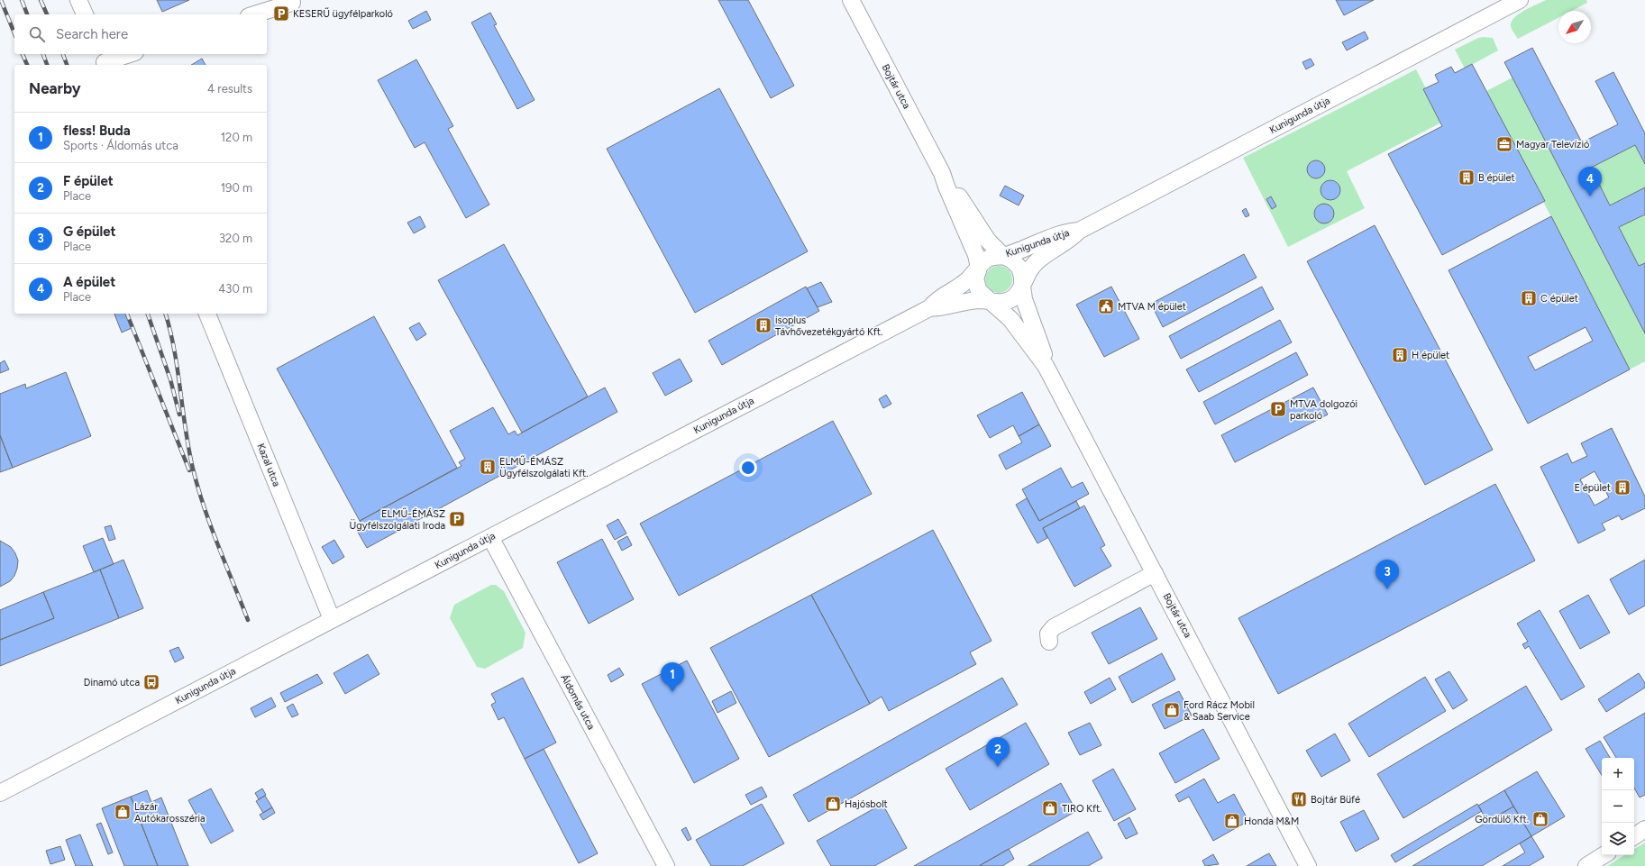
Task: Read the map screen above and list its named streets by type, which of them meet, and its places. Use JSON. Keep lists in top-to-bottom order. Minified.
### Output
{"streets":{"street":["Bojtár utca","Kunigunda útja","Kazal utca","Áldomás utca"]},"crossings":[["Bojtár utca","Kunigunda útja"],["Kunigunda útja","Kazal utca"],["Kunigunda útja","Áldomás utca"]],"places":{"parking":["KESERŰ ügyfélparkoló","MTVA dolgozói parkoló","ELMŰ-ÉMÁSZ Ügyfélszolgálati Iroda"],"office":["Magyar Televízió"],"building":["B épület","C épület","isoplus Távhővezetékgyártó Kft.","H épület","ELMŰ-ÉMÁSZ Ügyfélszolgálati Kft.","E épület"],"public building":["MTVA M épület"],"bus stop":["Dinamó utca"],"shop":["Ford Rácz Mobil & Saab Service","Hajósbolt","TIRO Kft.","Lázár Autókarosszéria","Gördülő Kft.","Honda M&M"],"restaurant":["Bojtár Büfé"]},"north":"bottom left","page":{"search":"Search here","heading":["Nearby","4 results"],"list":[{"mark":"1","name":"fless! Buda","note":"Sports · Áldomás utca","value":"120 m"},{"mark":"2","name":"F épület","note":"Place","value":"190 m"},{"mark":"3","name":"G épület","note":"Place","value":"320 m"},{"mark":"4","name":"A épület","note":"Place","value":"430 m"}],"pins":["4","3","1","2"],"map_buttons":["+","−"]}}
